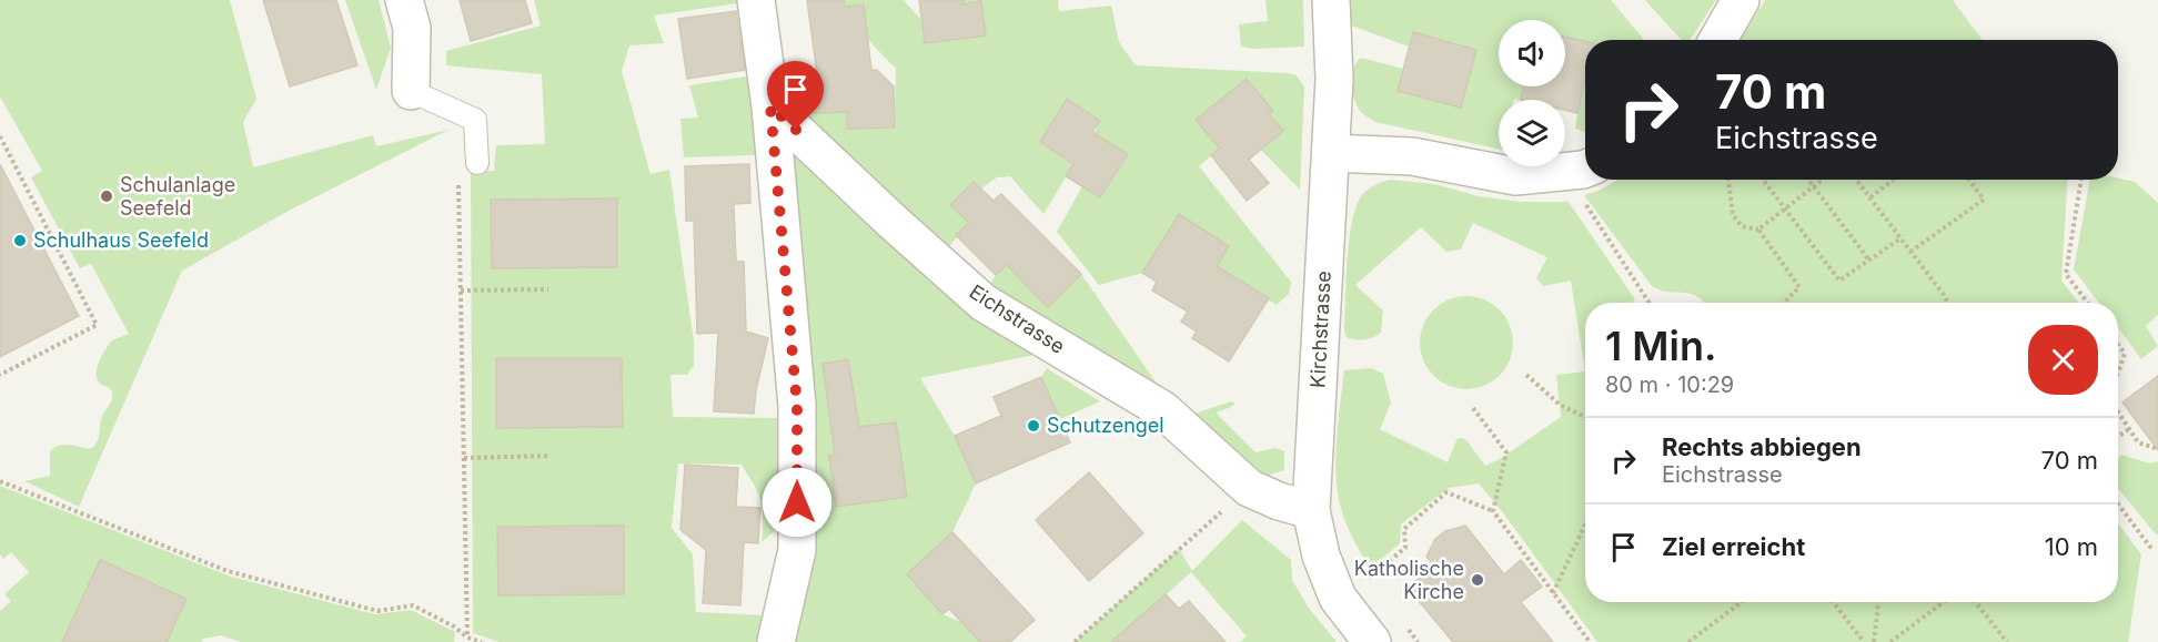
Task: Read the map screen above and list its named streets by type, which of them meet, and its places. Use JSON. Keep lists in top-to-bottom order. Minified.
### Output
{"streets":{"street":["Eichstrasse","Kirchstrasse"]},"crossings":[["Eichstrasse","Kirchstrasse"]],"places":["Schulanlage Seefeld","Schulhaus Seefeld","Schutzengel","Katholische Kirche"],"page":{"turn":["70 m","Eichstrasse"],"heading":["1 Min.","80 m · 10:29"],"list":[{"name":"Rechts abbiegen","note":"Eichstrasse","value":"70 m"},{"name":"Ziel erreicht","value":"10 m"}]}}
